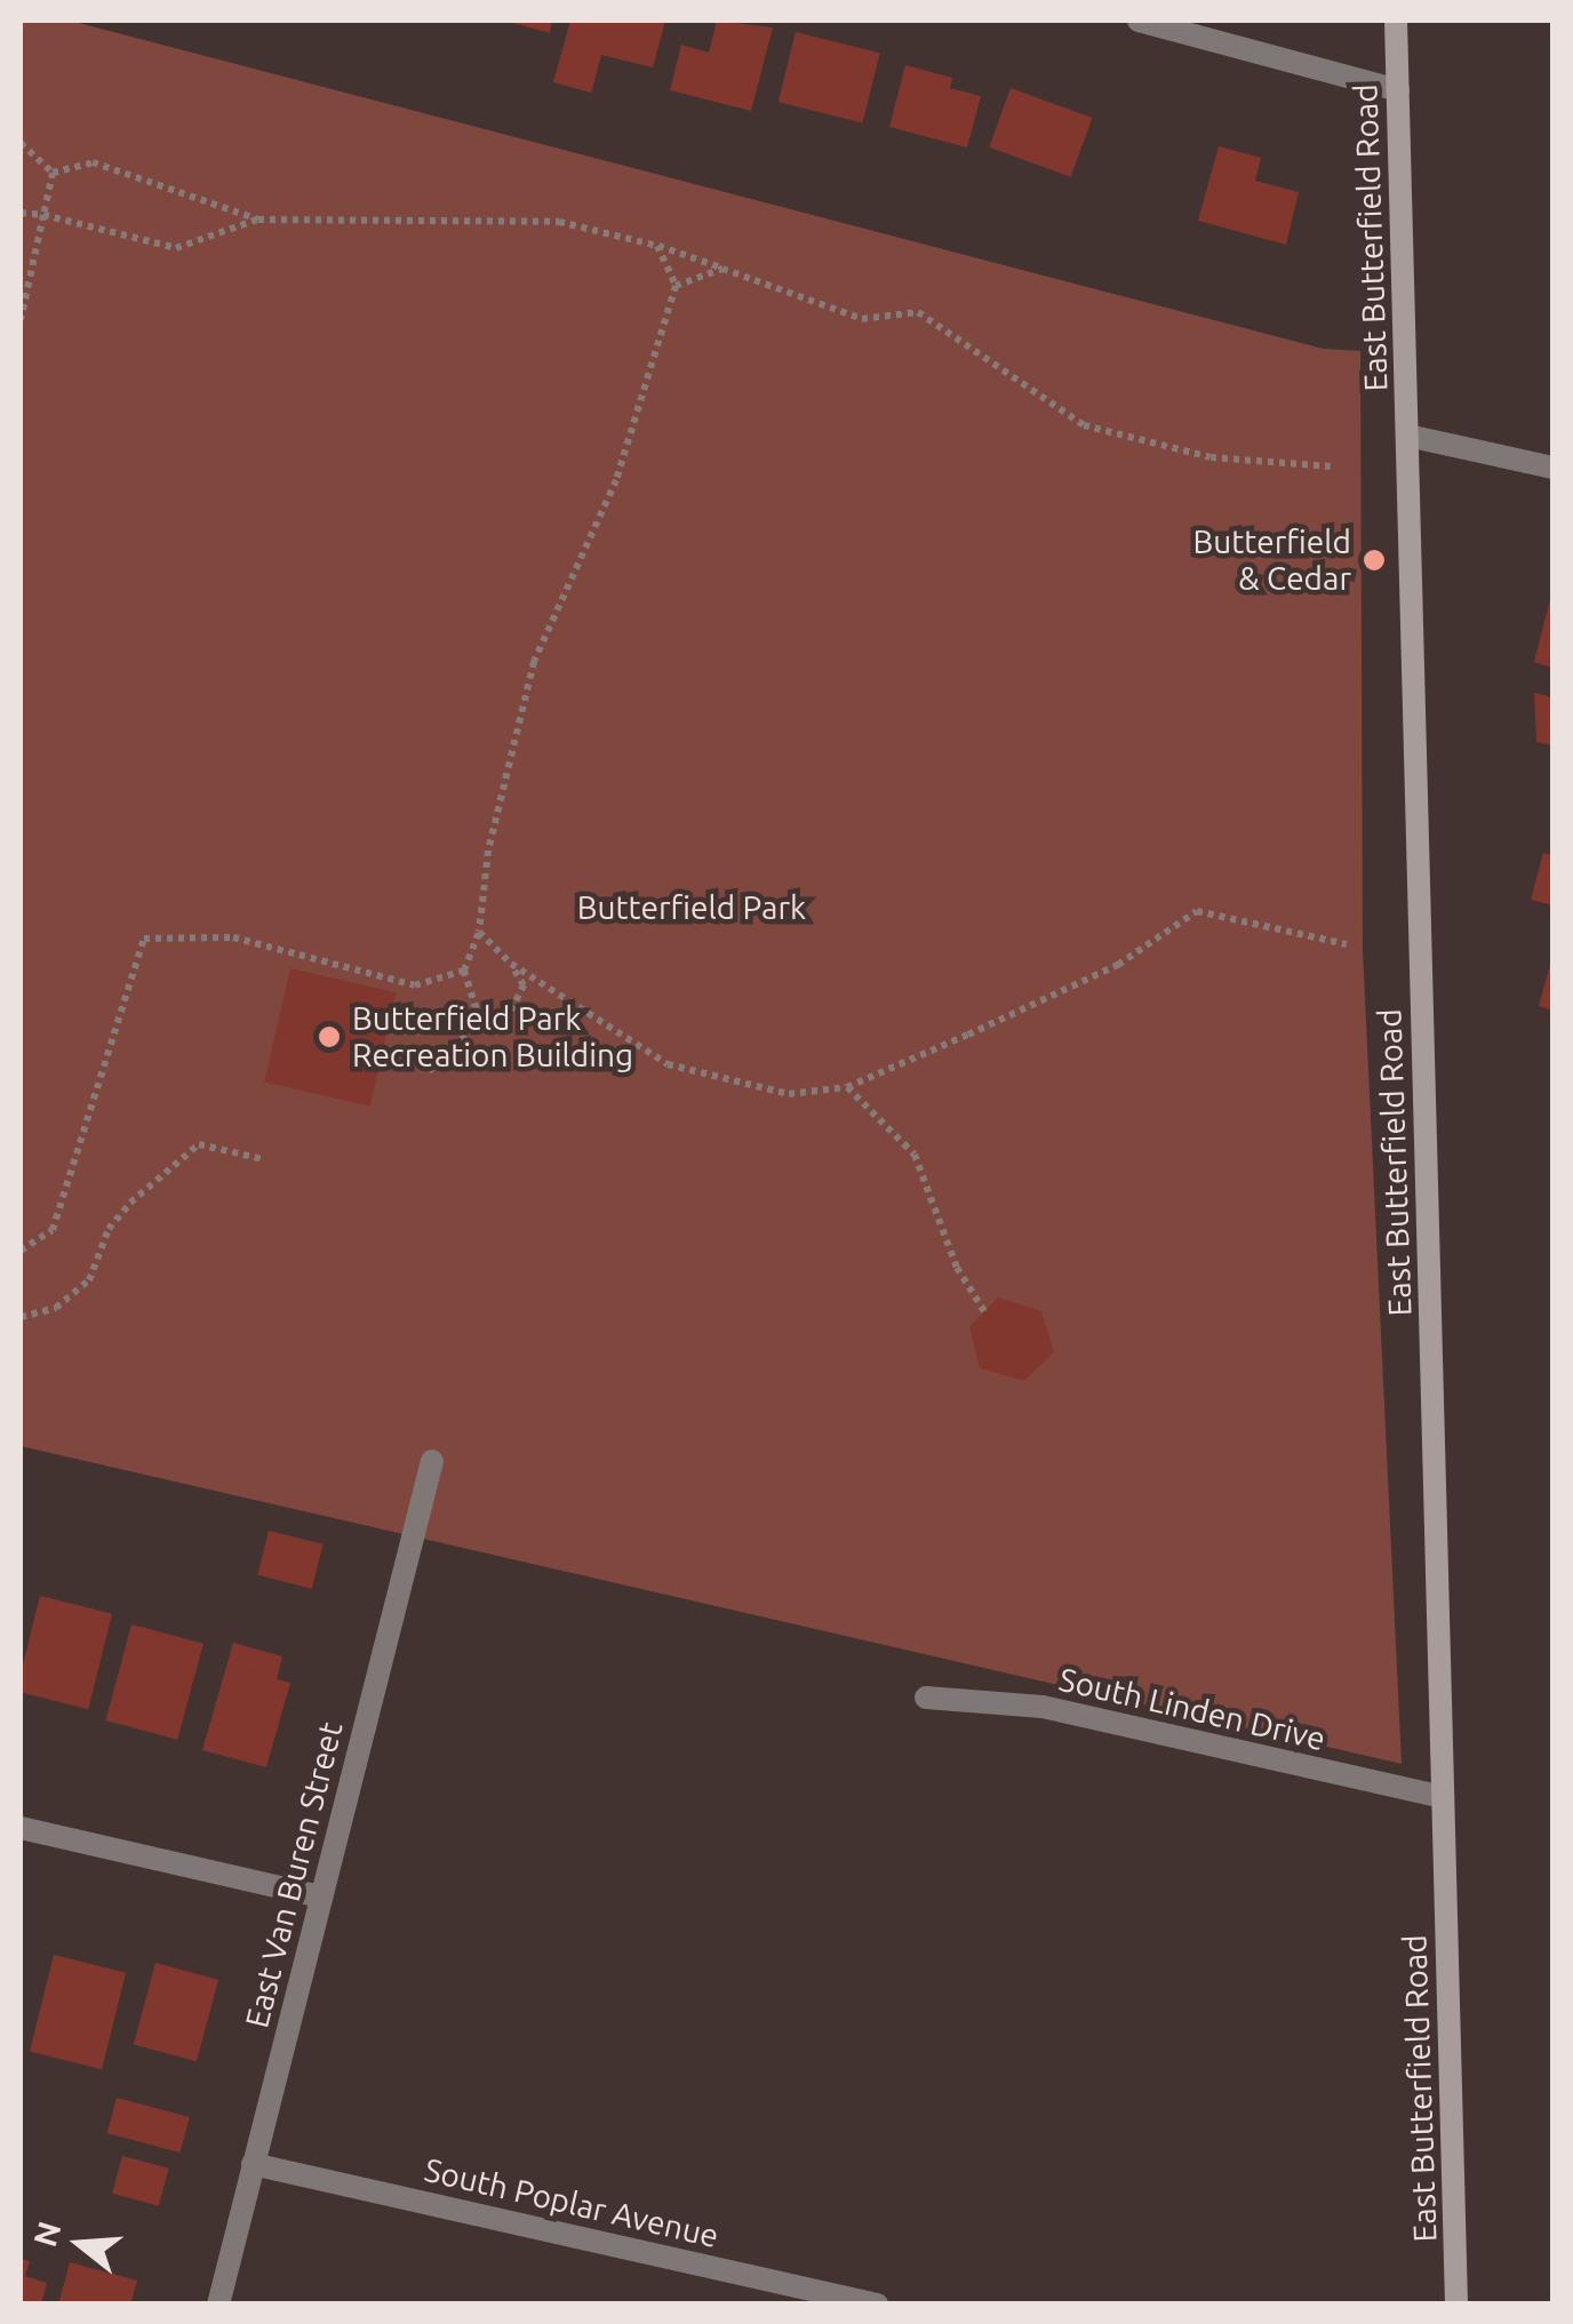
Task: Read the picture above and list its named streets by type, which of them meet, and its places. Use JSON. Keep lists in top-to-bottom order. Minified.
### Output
{"streets":{"main road":["East Butterfield Road"],"street":["South Linden Drive","East Van Buren Street","South Poplar Avenue"]},"crossings":[["East Butterfield Road","South Linden Drive"],["East Van Buren Street","South Poplar Avenue"]],"parks":["Butterfield Park"],"places":["Butterfield & Cedar","Butterfield Park Recreation Building"],"north":"left"}
